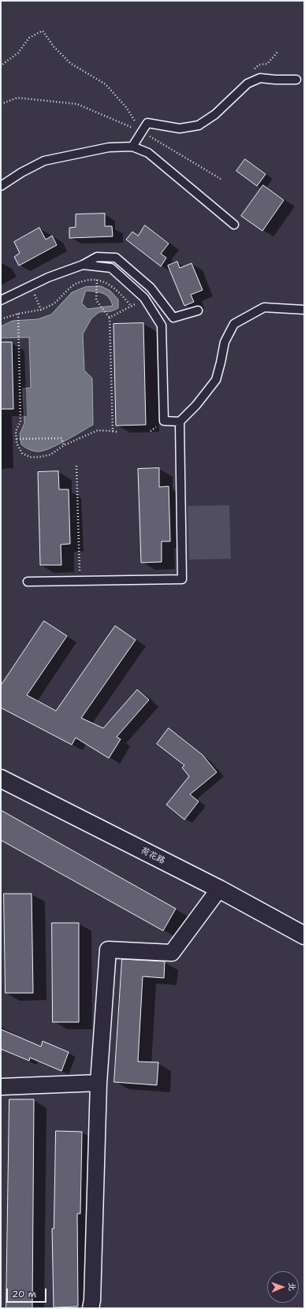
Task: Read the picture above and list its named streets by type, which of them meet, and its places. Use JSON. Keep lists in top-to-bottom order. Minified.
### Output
{"streets":{"street":["荷花路"]},"scale_bar":"20 m","north":"right"}
